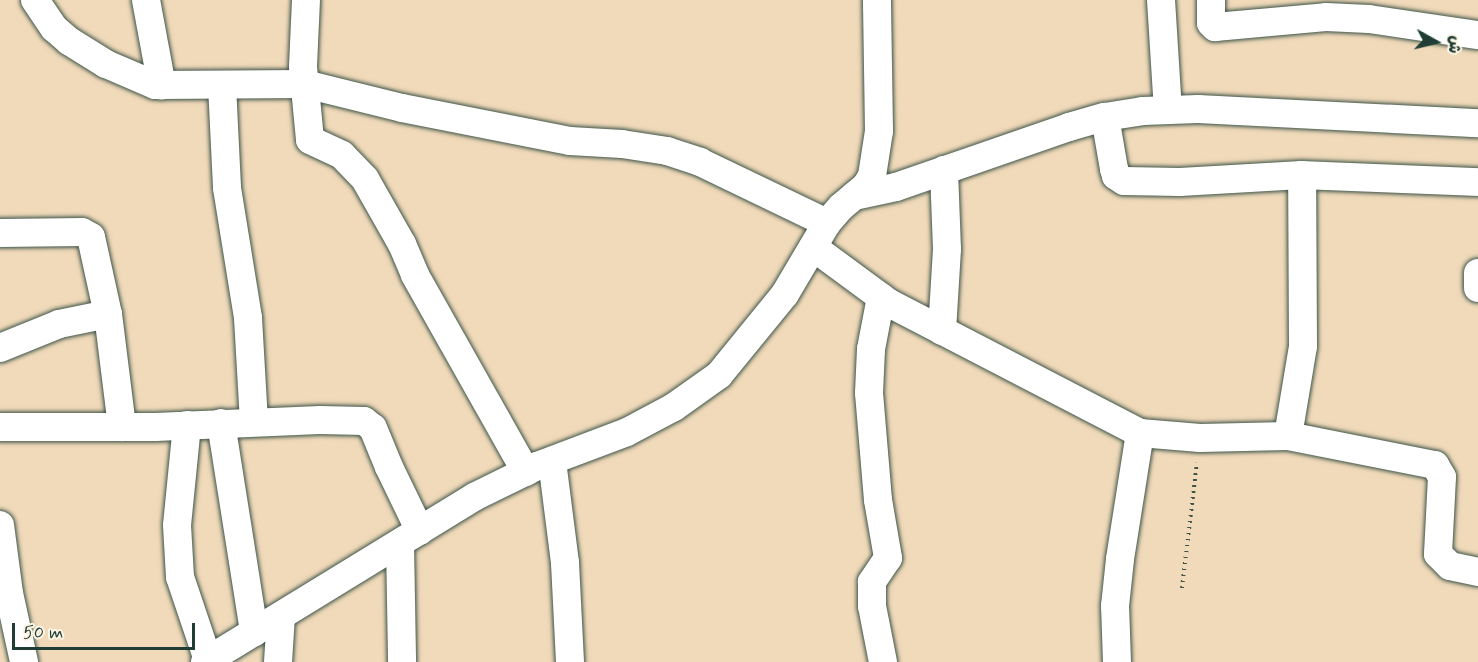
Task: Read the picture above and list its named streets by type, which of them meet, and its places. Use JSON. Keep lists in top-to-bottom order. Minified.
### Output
{"scale_bar":"50 m","north":"right"}
